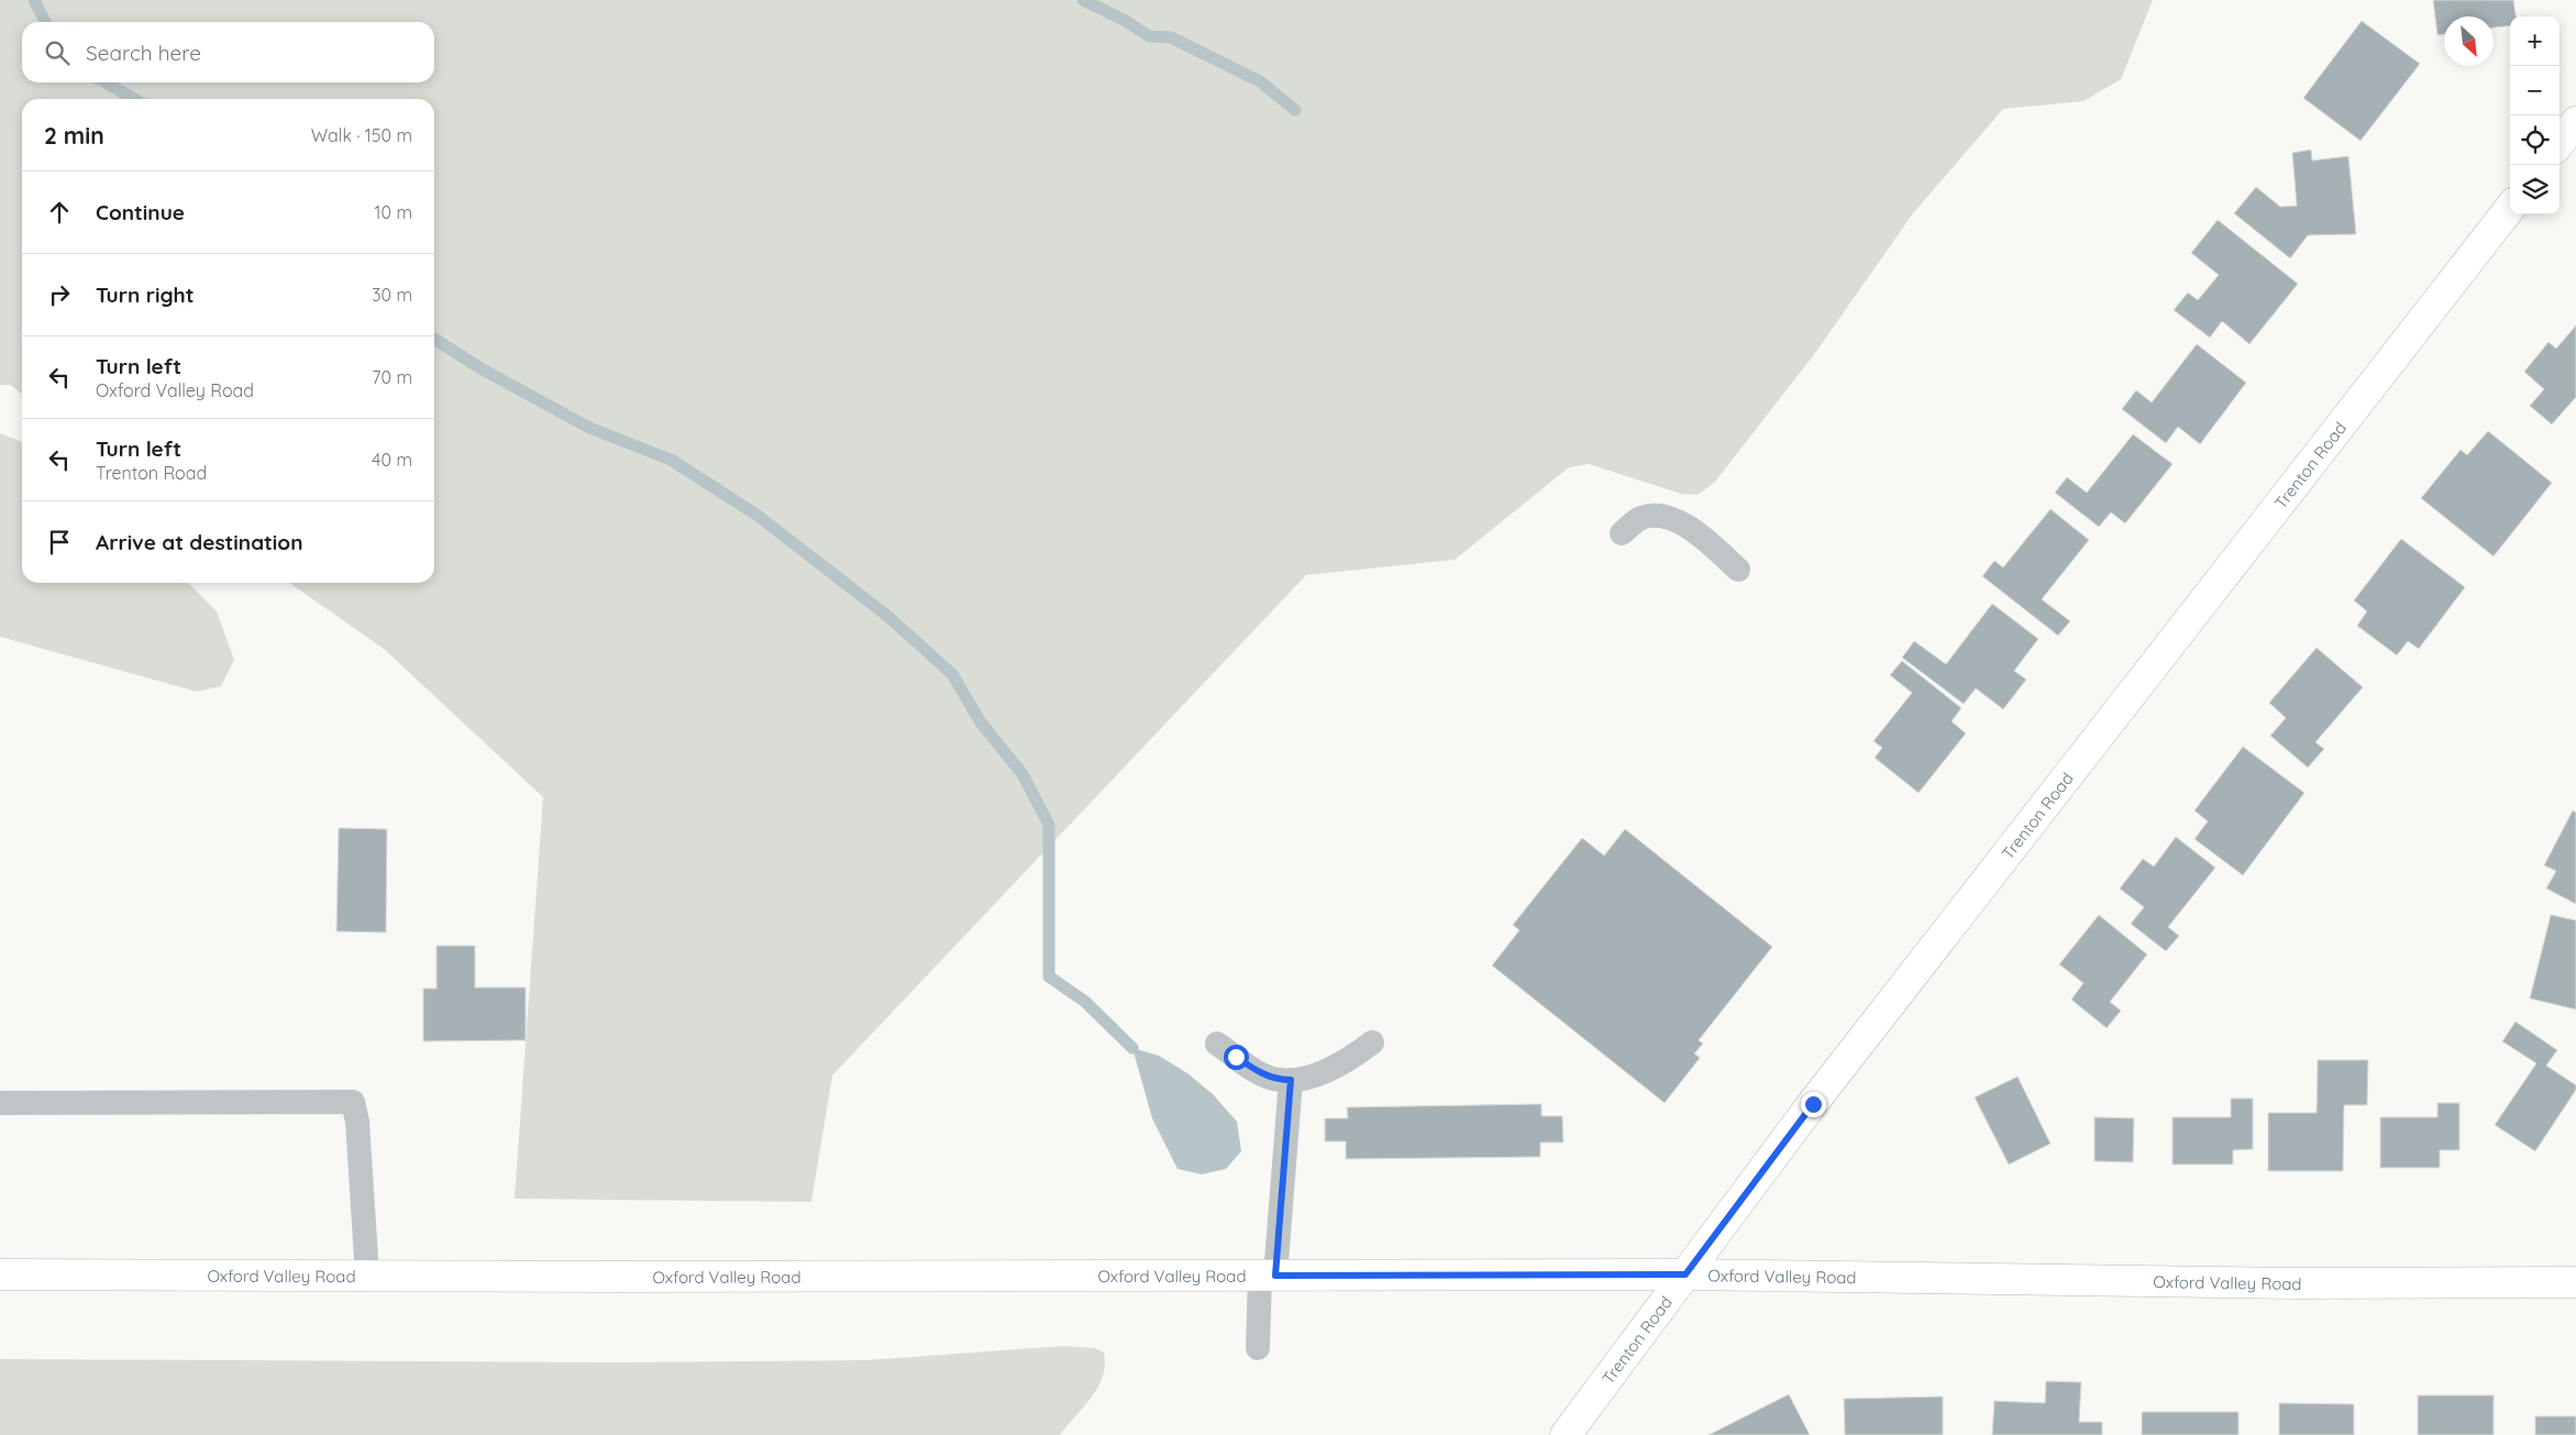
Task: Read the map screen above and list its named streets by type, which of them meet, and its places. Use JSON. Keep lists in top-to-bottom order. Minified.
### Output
{"streets":{"main road":["Trenton Road","Oxford Valley Road"]},"crossings":[["Trenton Road","Oxford Valley Road"]],"north":"bottom right","page":{"map_buttons":["+","−"],"search":"Search here","heading":["2 min","Walk · 150 m"],"list":[["Continue","10 m"],["Turn right","30 m"],["Turn left","Oxford Valley Road","70 m"],["Turn left","Trenton Road","40 m"],"Arrive at destination"]}}
